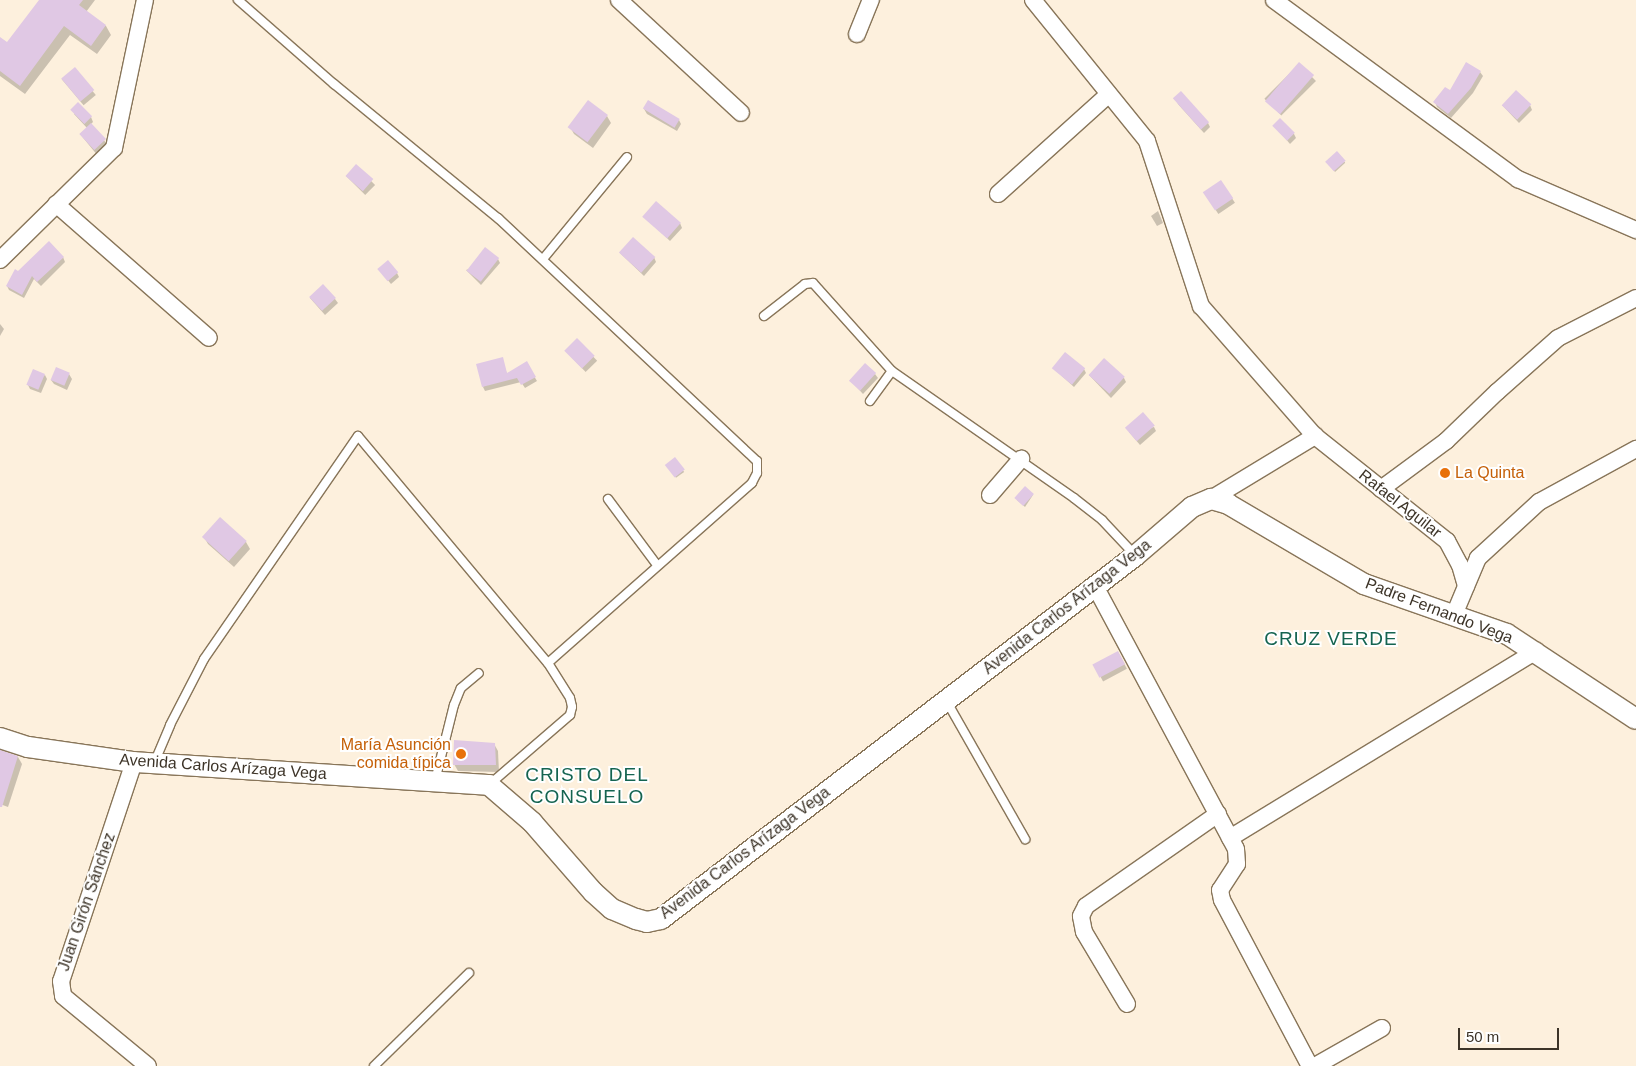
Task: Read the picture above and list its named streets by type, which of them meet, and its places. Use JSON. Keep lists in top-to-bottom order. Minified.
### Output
{"streets":{"street":["Rafael Aguilar","Avenida Carlos Arízaga Vega","Padre Fernando Vega","Juan Girón Sánchez"]},"crossings":[["Avenida Carlos Arízaga Vega","Padre Fernando Vega"],["Avenida Carlos Arízaga Vega","Juan Girón Sánchez"]],"districts":["CRUZ VERDE","CRISTO DEL CONSUELO"],"places":["La Quinta","María Asunción comida típica"],"scale_bar":"50 m"}
